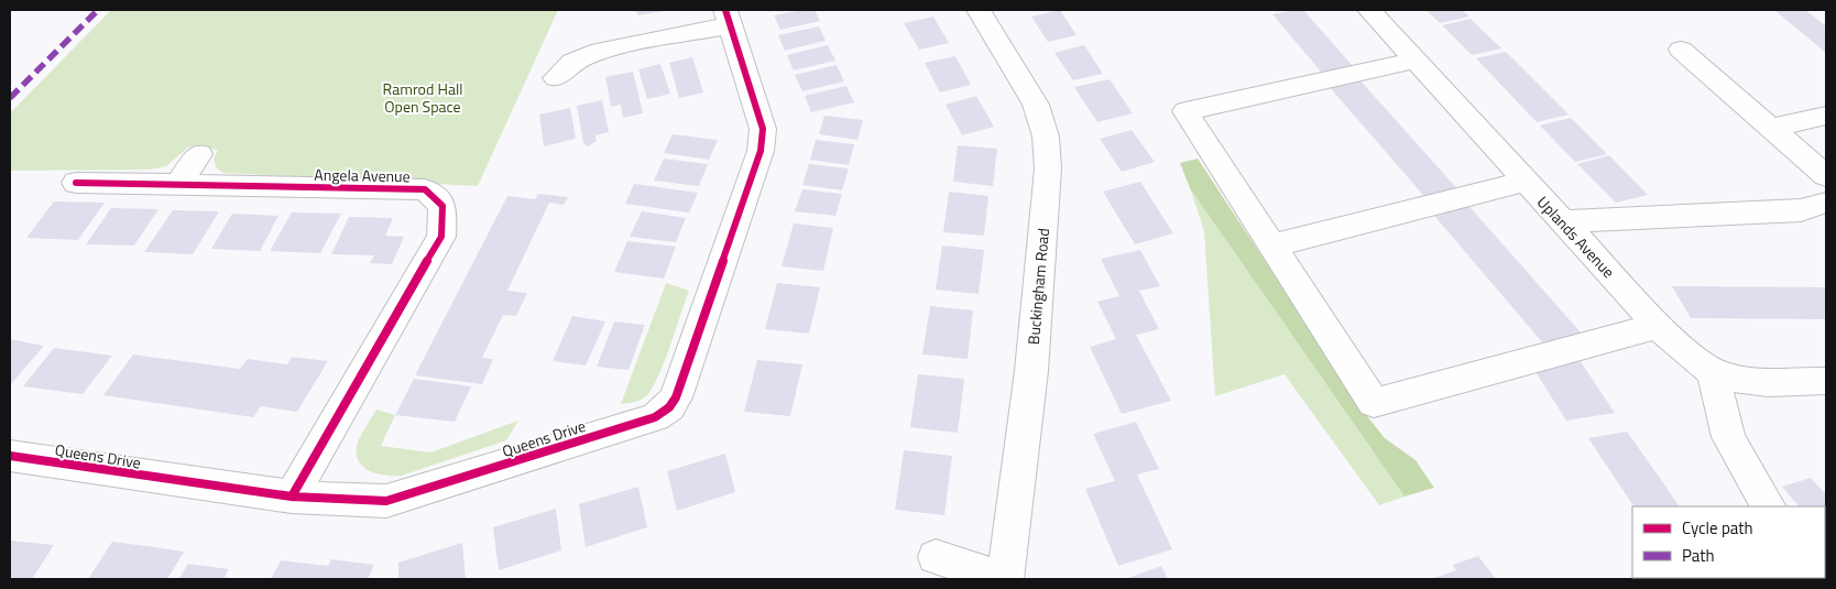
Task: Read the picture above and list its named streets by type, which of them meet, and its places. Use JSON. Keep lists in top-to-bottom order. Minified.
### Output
{"streets":{"street":["Angela Avenue","Uplands Avenue","Buckingham Road","Queens Drive"]},"crossings":[["Angela Avenue","Queens Drive"]],"parks":["Ramrod Hall Open Space"],"legend":["Cycle path","Path"]}
